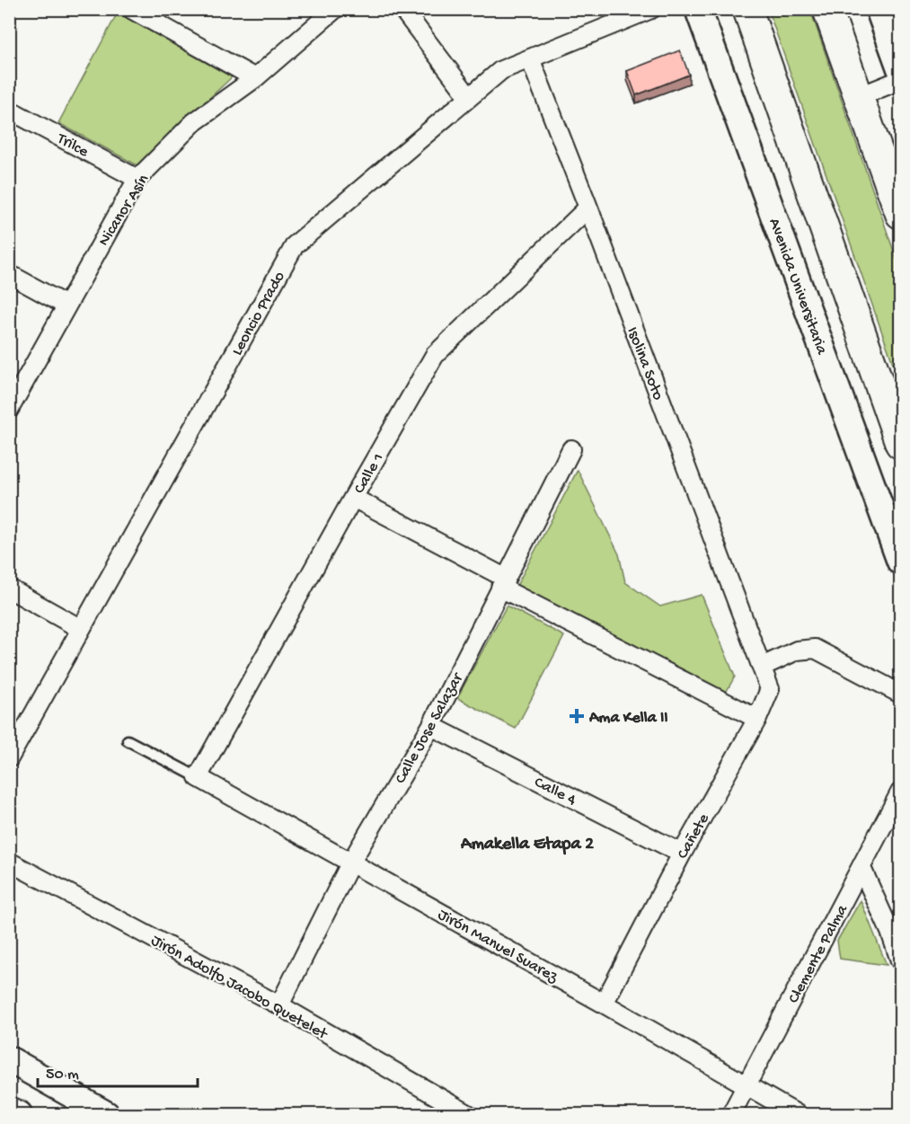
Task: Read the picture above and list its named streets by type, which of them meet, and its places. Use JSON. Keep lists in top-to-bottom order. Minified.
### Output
{"streets":{"main road":["Avenida Universitaria"],"street":["Trilce","Nicanor Asín","Leoncio Prado","Isolina Soto","Calle 1","Calle Jose Salazar","Calle 4","Cañete","Jirón Manuel Suarez","Clemente Palma","Jirón Adolfo Jacobo Quetelet"]},"crossings":[["Trilce","Nicanor Asín"],["Leoncio Prado","Isolina Soto"],["Isolina Soto","Calle 1"],["Isolina Soto","Cañete"],["Calle 1","Jirón Manuel Suarez"],["Calle Jose Salazar","Calle 4"],["Calle Jose Salazar","Jirón Manuel Suarez"],["Calle Jose Salazar","Jirón Adolfo Jacobo Quetelet"],["Calle 4","Cañete"],["Cañete","Jirón Manuel Suarez"],["Jirón Manuel Suarez","Clemente Palma"]],"districts":["Amakella Etapa 2"],"places":{"health":["Ama Kella II"]},"scale_bar":"50 m"}
